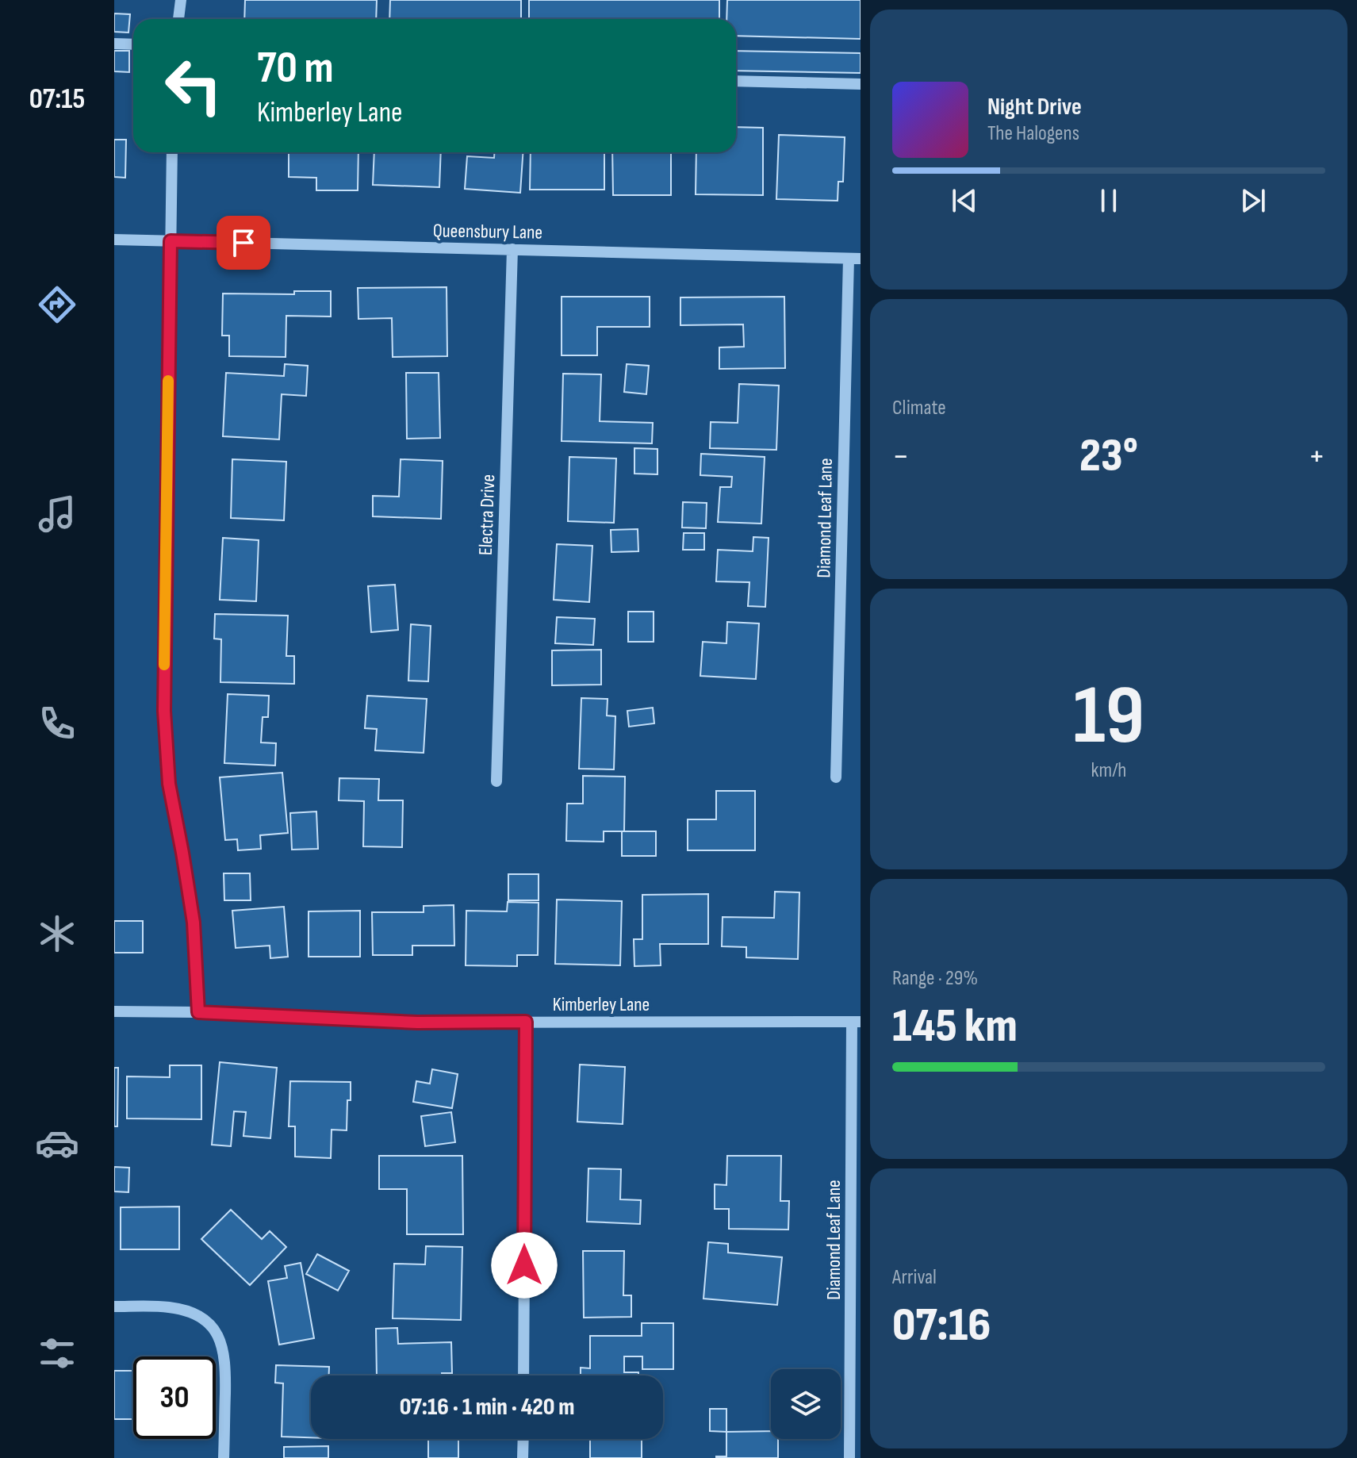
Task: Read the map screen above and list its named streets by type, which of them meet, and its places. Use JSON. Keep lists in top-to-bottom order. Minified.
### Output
{"streets":{"street":["Queensbury Lane","Electra Drive","Diamond Leaf Lane","Kimberley Lane"]},"crossings":[["Queensbury Lane","Electra Drive"],["Queensbury Lane","Diamond Leaf Lane"],["Diamond Leaf Lane","Kimberley Lane"]],"page":{"tabs":"07:15","turn":["70 m","Kimberley Lane"],"song":["Night Drive","The Halogens"],"tile":["Climate",["19","km/h"],["Range · 29%","145 km"],["Arrival","07:16"]],"heat":["−","23°","+"],"limit":"30","trip":"07:16 · 1 min · 420 m"}}
